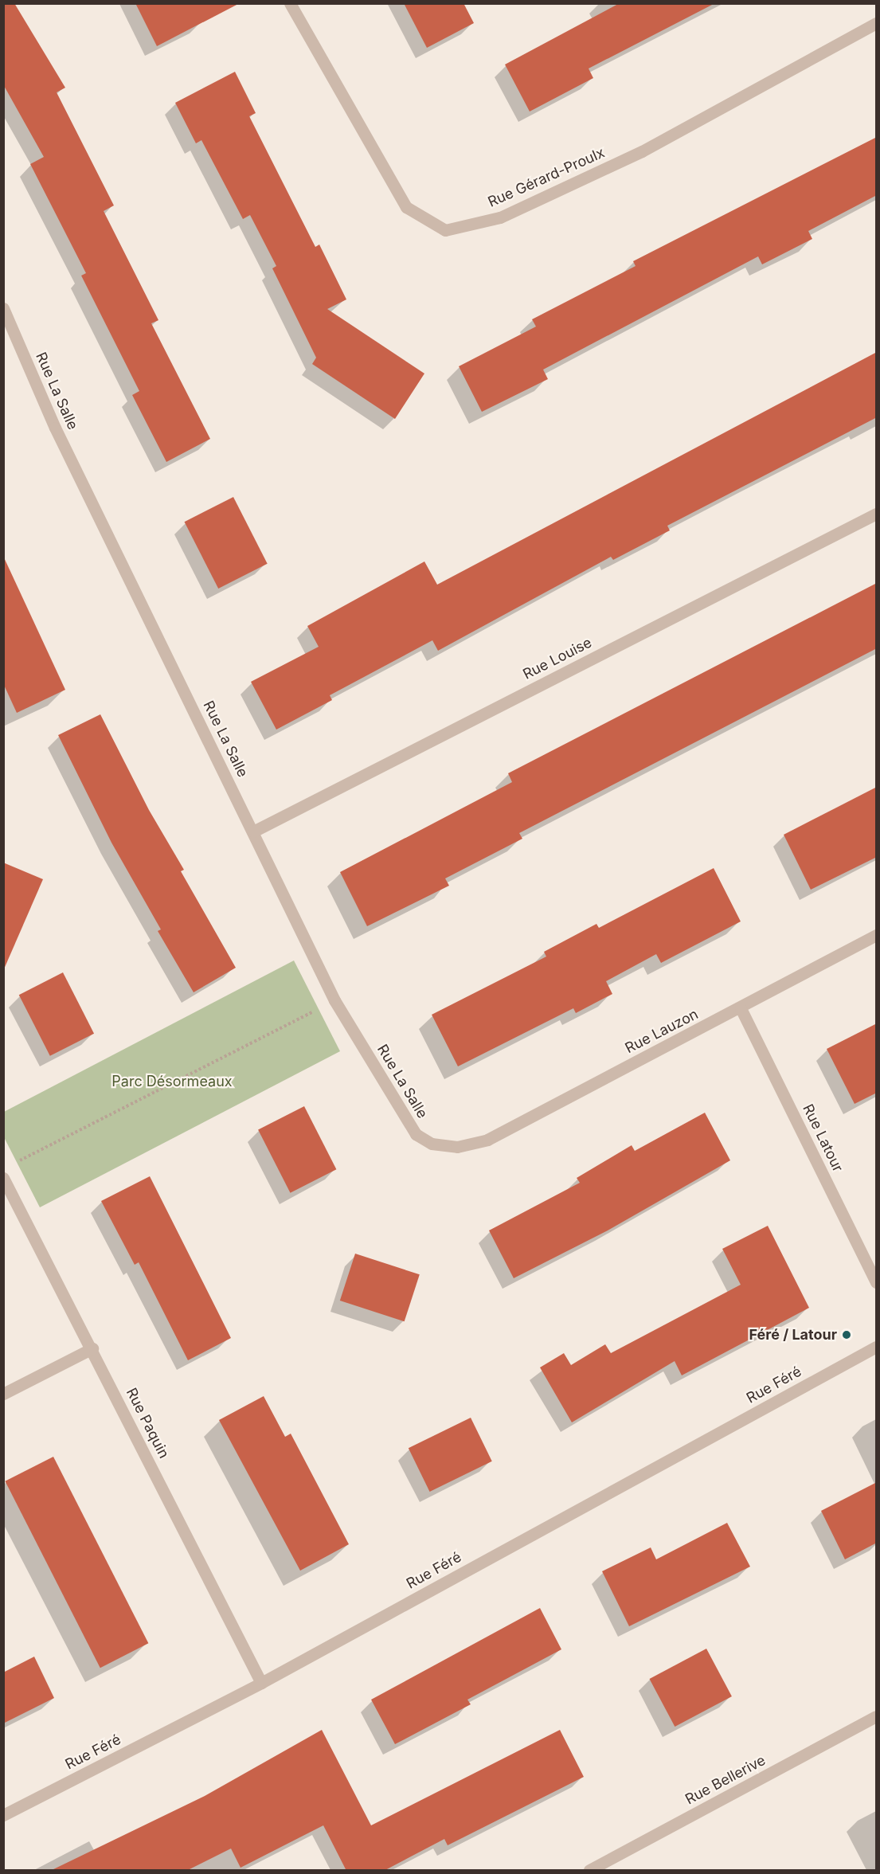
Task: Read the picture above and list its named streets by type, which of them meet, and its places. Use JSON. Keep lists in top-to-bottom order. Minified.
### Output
{"streets":{"street":["Rue Gérard-Proulx","Rue La Salle","Rue Louise","Rue Lauzon","Rue Latour","Rue Féré","Rue Paquin","Rue Bellerive"]},"crossings":[["Rue La Salle","Rue Louise"],["Rue La Salle","Rue Lauzon"],["Rue Lauzon","Rue Latour"],["Rue Féré","Rue Paquin"]],"parks":["Parc Désormeaux"],"places":["Féré / Latour"]}
